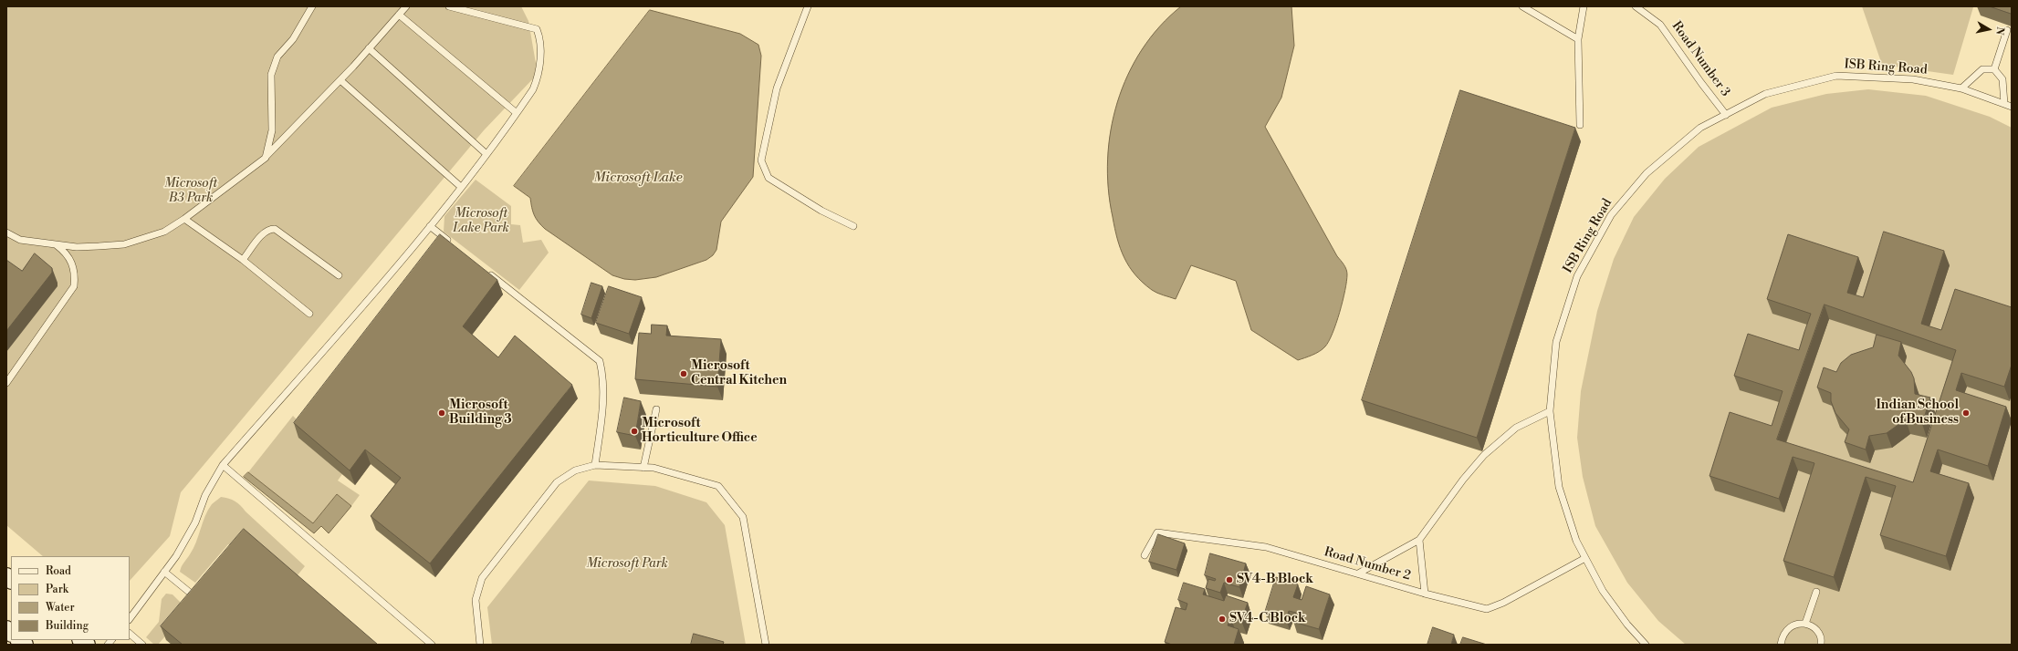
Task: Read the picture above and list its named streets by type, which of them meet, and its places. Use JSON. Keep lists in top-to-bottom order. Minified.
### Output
{"streets":{"lane":["Road Number 3","ISB Ring Road","Road Number 2"]},"crossings":[["Road Number 3","ISB Ring Road"],["ISB Ring Road","Road Number 2"]],"water":["Microsoft Lake"],"parks":["Microsoft B3 Park","Microsoft Lake Park","Microsoft Park"],"places":["Microsoft Central Kitchen","Microsoft Building 3","Indian School of Business","Microsoft Horticulture Office","SV4-B Block","SV4-C Block"],"legend":["Road","Park","Water","Building"],"north":"right"}
